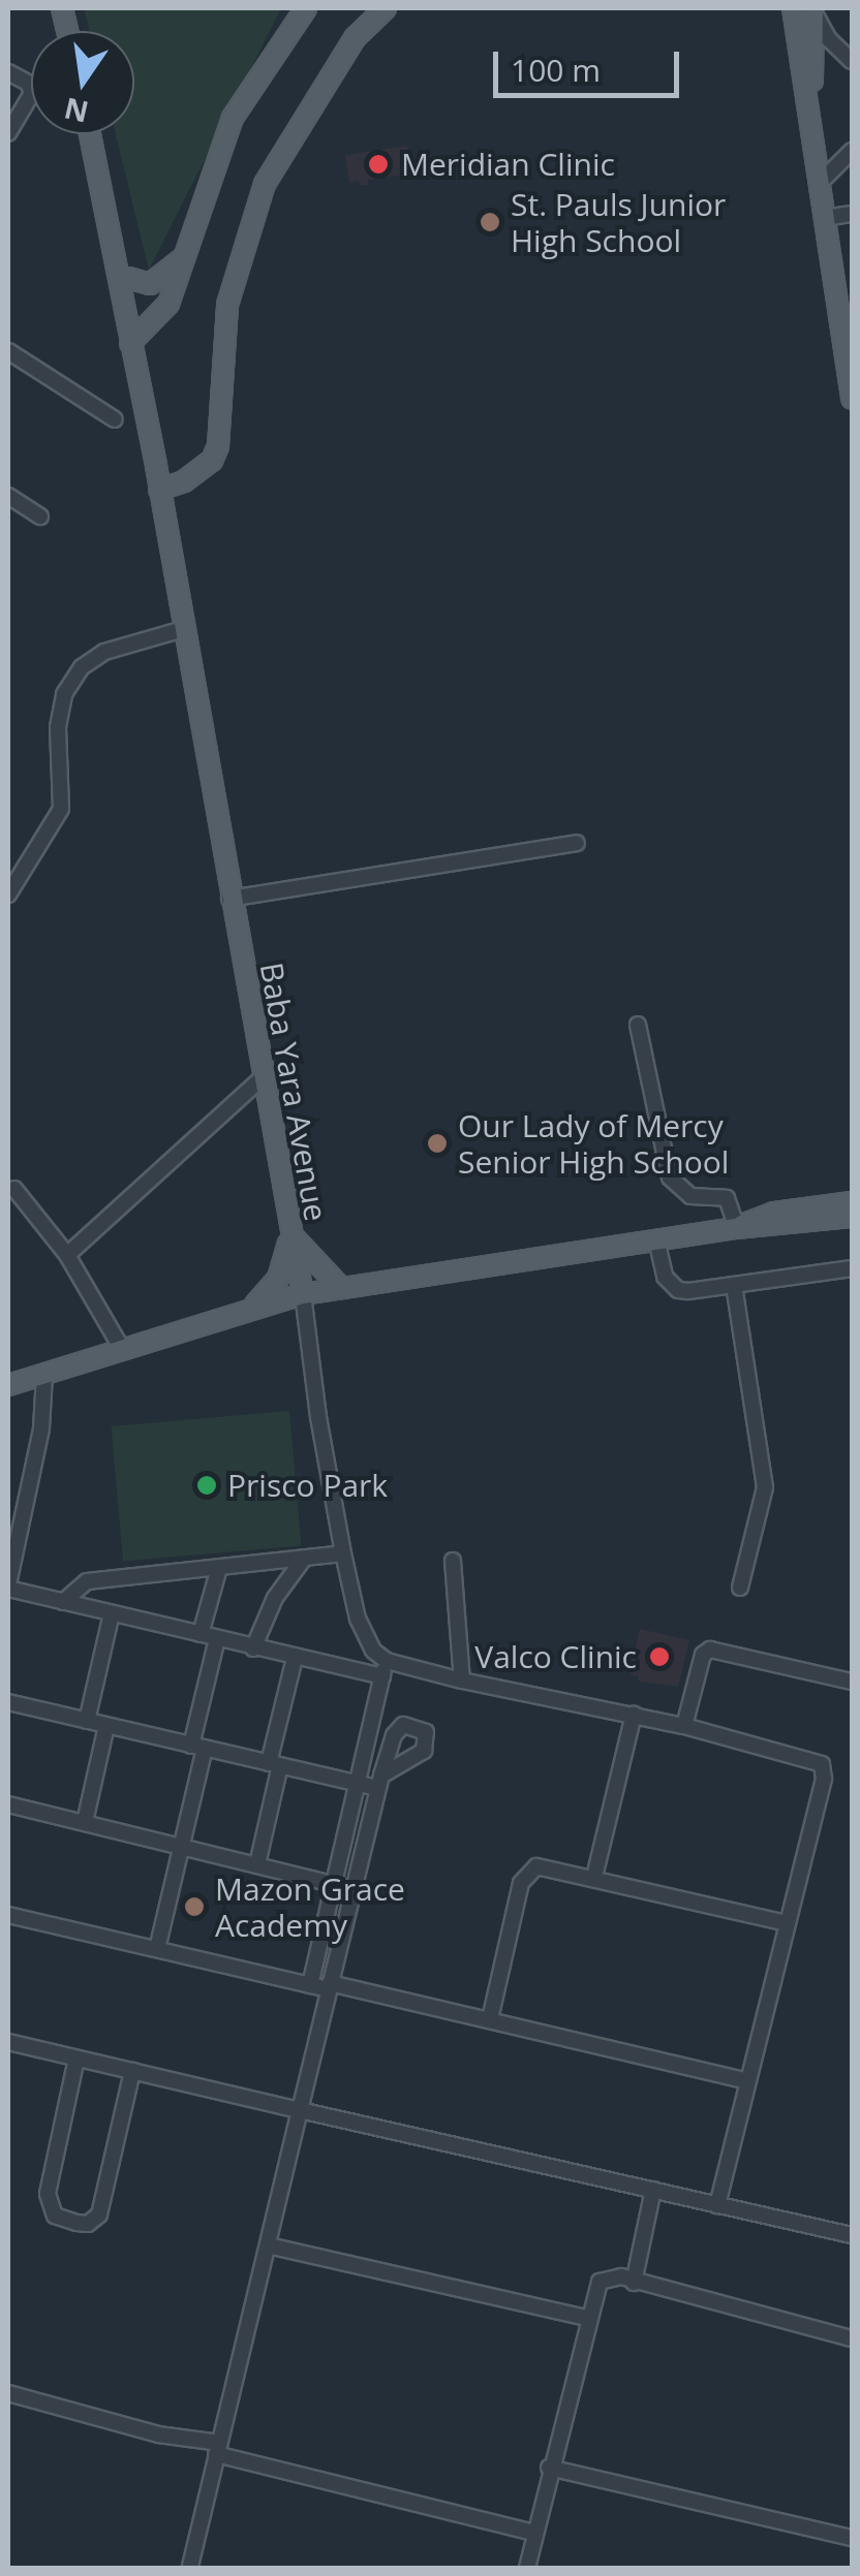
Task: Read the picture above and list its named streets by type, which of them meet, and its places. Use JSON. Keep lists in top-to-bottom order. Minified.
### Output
{"streets":{"main road":["Baba Yara Avenue"]},"places":["Meridian Clinic","St. Pauls Junior High School","Our Lady of Mercy Senior High School","Prisco Park","Valco Clinic","Mazon Grace Academy"],"scale_bar":"100 m","north":"bottom"}
